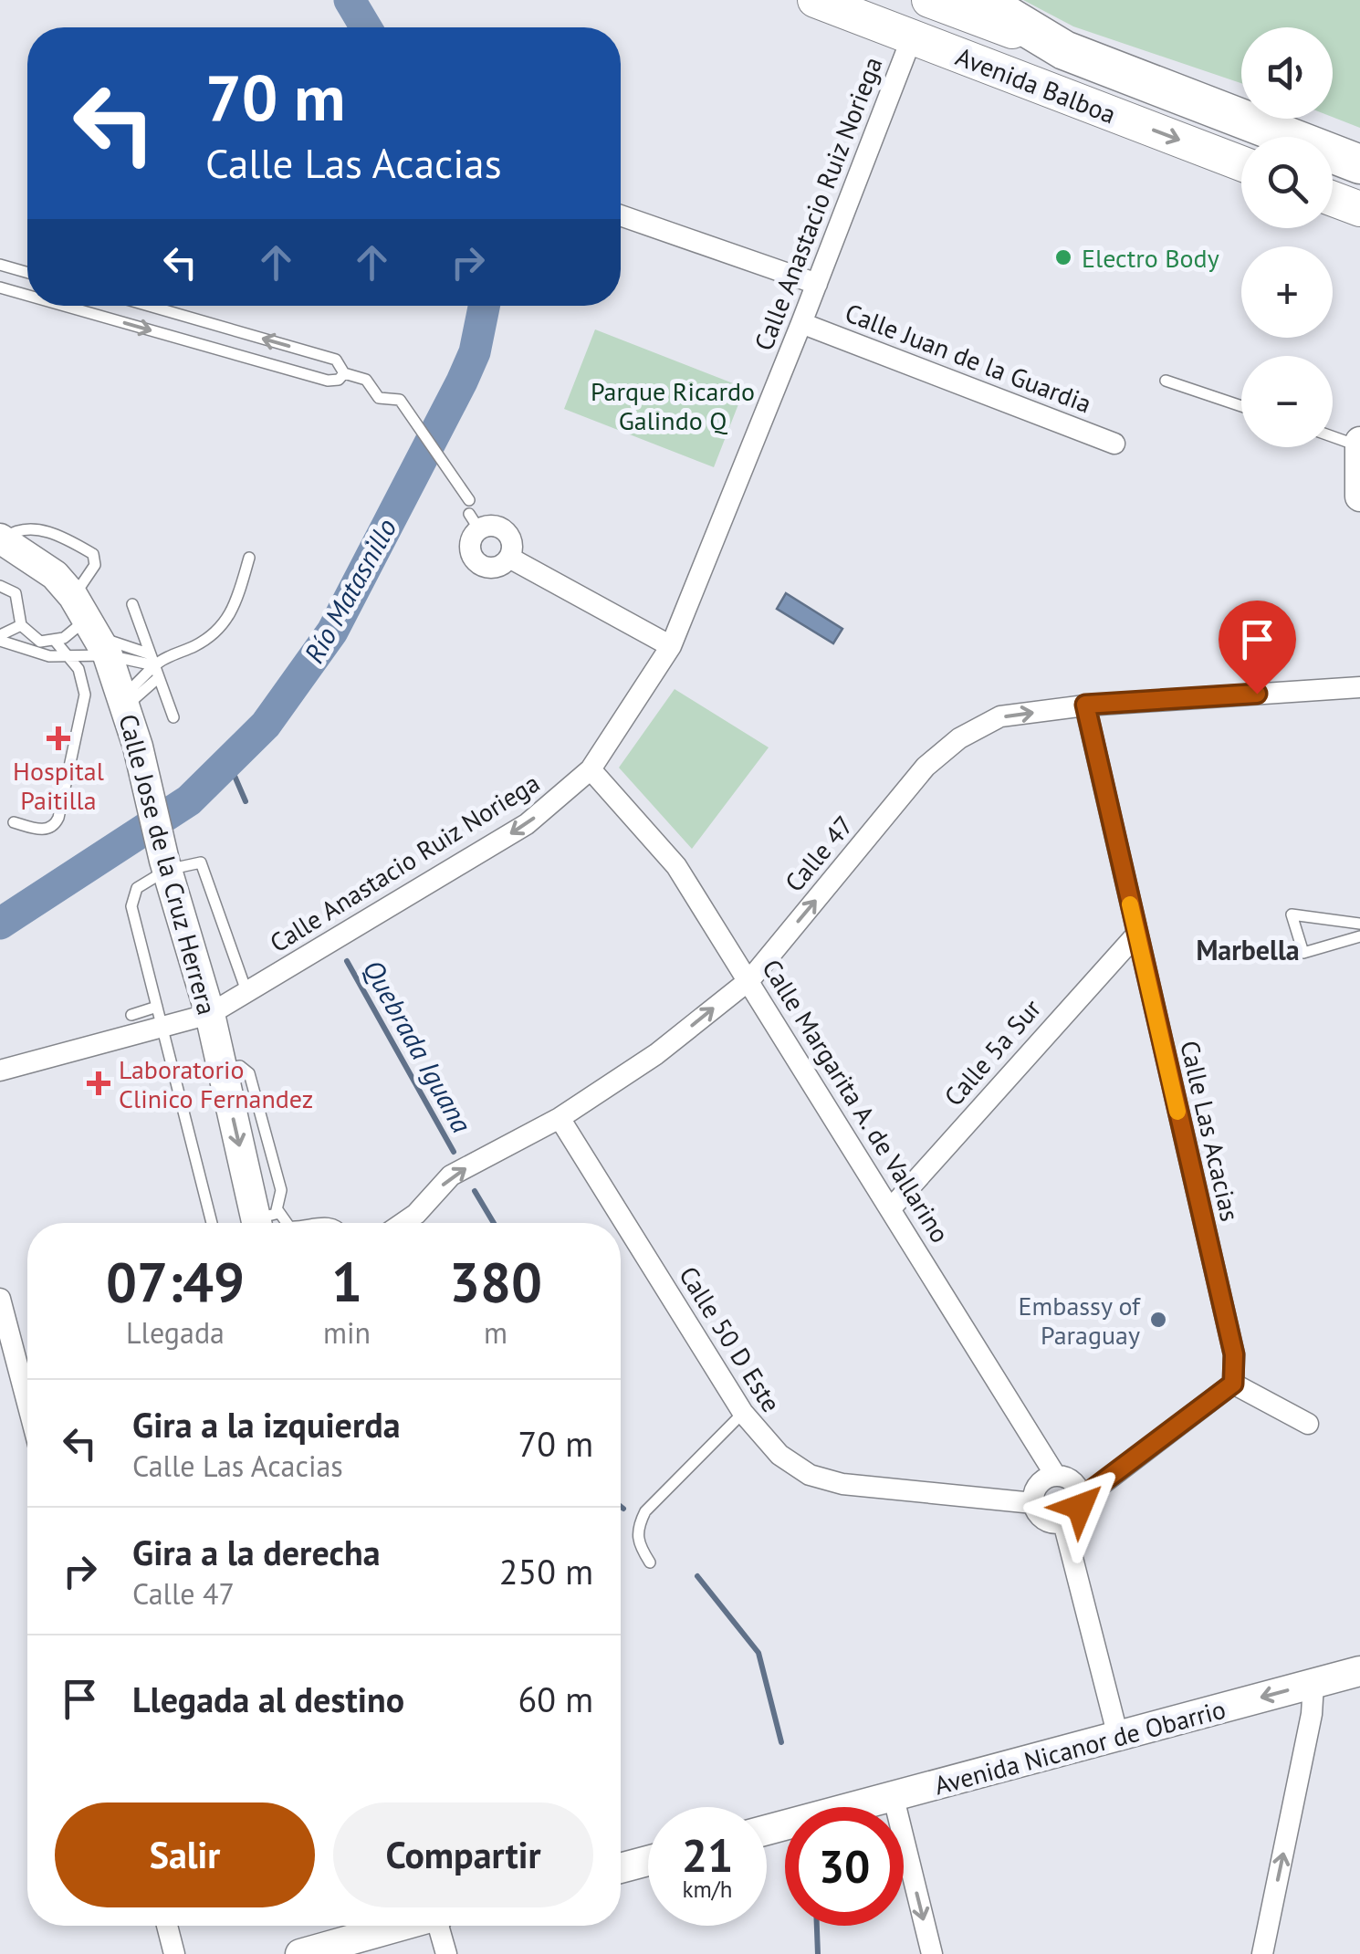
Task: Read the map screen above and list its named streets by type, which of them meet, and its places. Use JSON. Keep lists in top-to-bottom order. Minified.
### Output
{"streets":{"highway":["Avenida Balboa"],"main road":["Calle Jose de la Cruz Herrera","Avenida Nicanor de Obarrio"],"street":["Calle Anastacio Ruiz Noriega","Calle Juan de la Guardia","Calle 47","Calle 5a Sur","Calle Margarita A. de Vallarino","Calle Las Acacias","Calle 50 D Este"]},"crossings":[["Avenida Balboa","Calle Anastacio Ruiz Noriega"],["Calle Anastacio Ruiz Noriega","Calle Juan de la Guardia"],["Calle Anastacio Ruiz Noriega","Calle Jose de la Cruz Herrera"],["Calle Anastacio Ruiz Noriega","Calle Margarita A. de Vallarino"],["Calle 47","Calle Margarita A. de Vallarino"],["Calle 47","Calle Las Acacias"],["Calle 47","Calle 50 D Este"],["Calle 5a Sur","Calle Margarita A. de Vallarino"],["Calle 5a Sur","Calle Las Acacias"],["Calle Margarita A. de Vallarino","Calle 50 D Este"]],"one_way":["Calle 47"],"districts":["Marbella"],"water":["Río Matasnillo","Quebrada Iguana"],"parks":["Parque Ricardo Galindo Q"],"places":{"other":["Electro Body","Embassy of Paraguay"],"health":["Hospital Paitilla","Laboratorio Clinico Fernandez"]},"page":{"map_buttons":["+","−"],"turn":["70 m","Calle Las Acacias"],"eta":["07:49","Llegada","1","min","380","m"],"list":[{"name":"Gira a la izquierda","note":"Calle Las Acacias","value":"70 m"},{"name":"Gira a la derecha","note":"Calle 47","value":"250 m"},{"name":"Llegada al destino","value":"60 m"}],"buttons":["Salir","Compartir"],"speed":"21 km/h","limit":"30"}}
